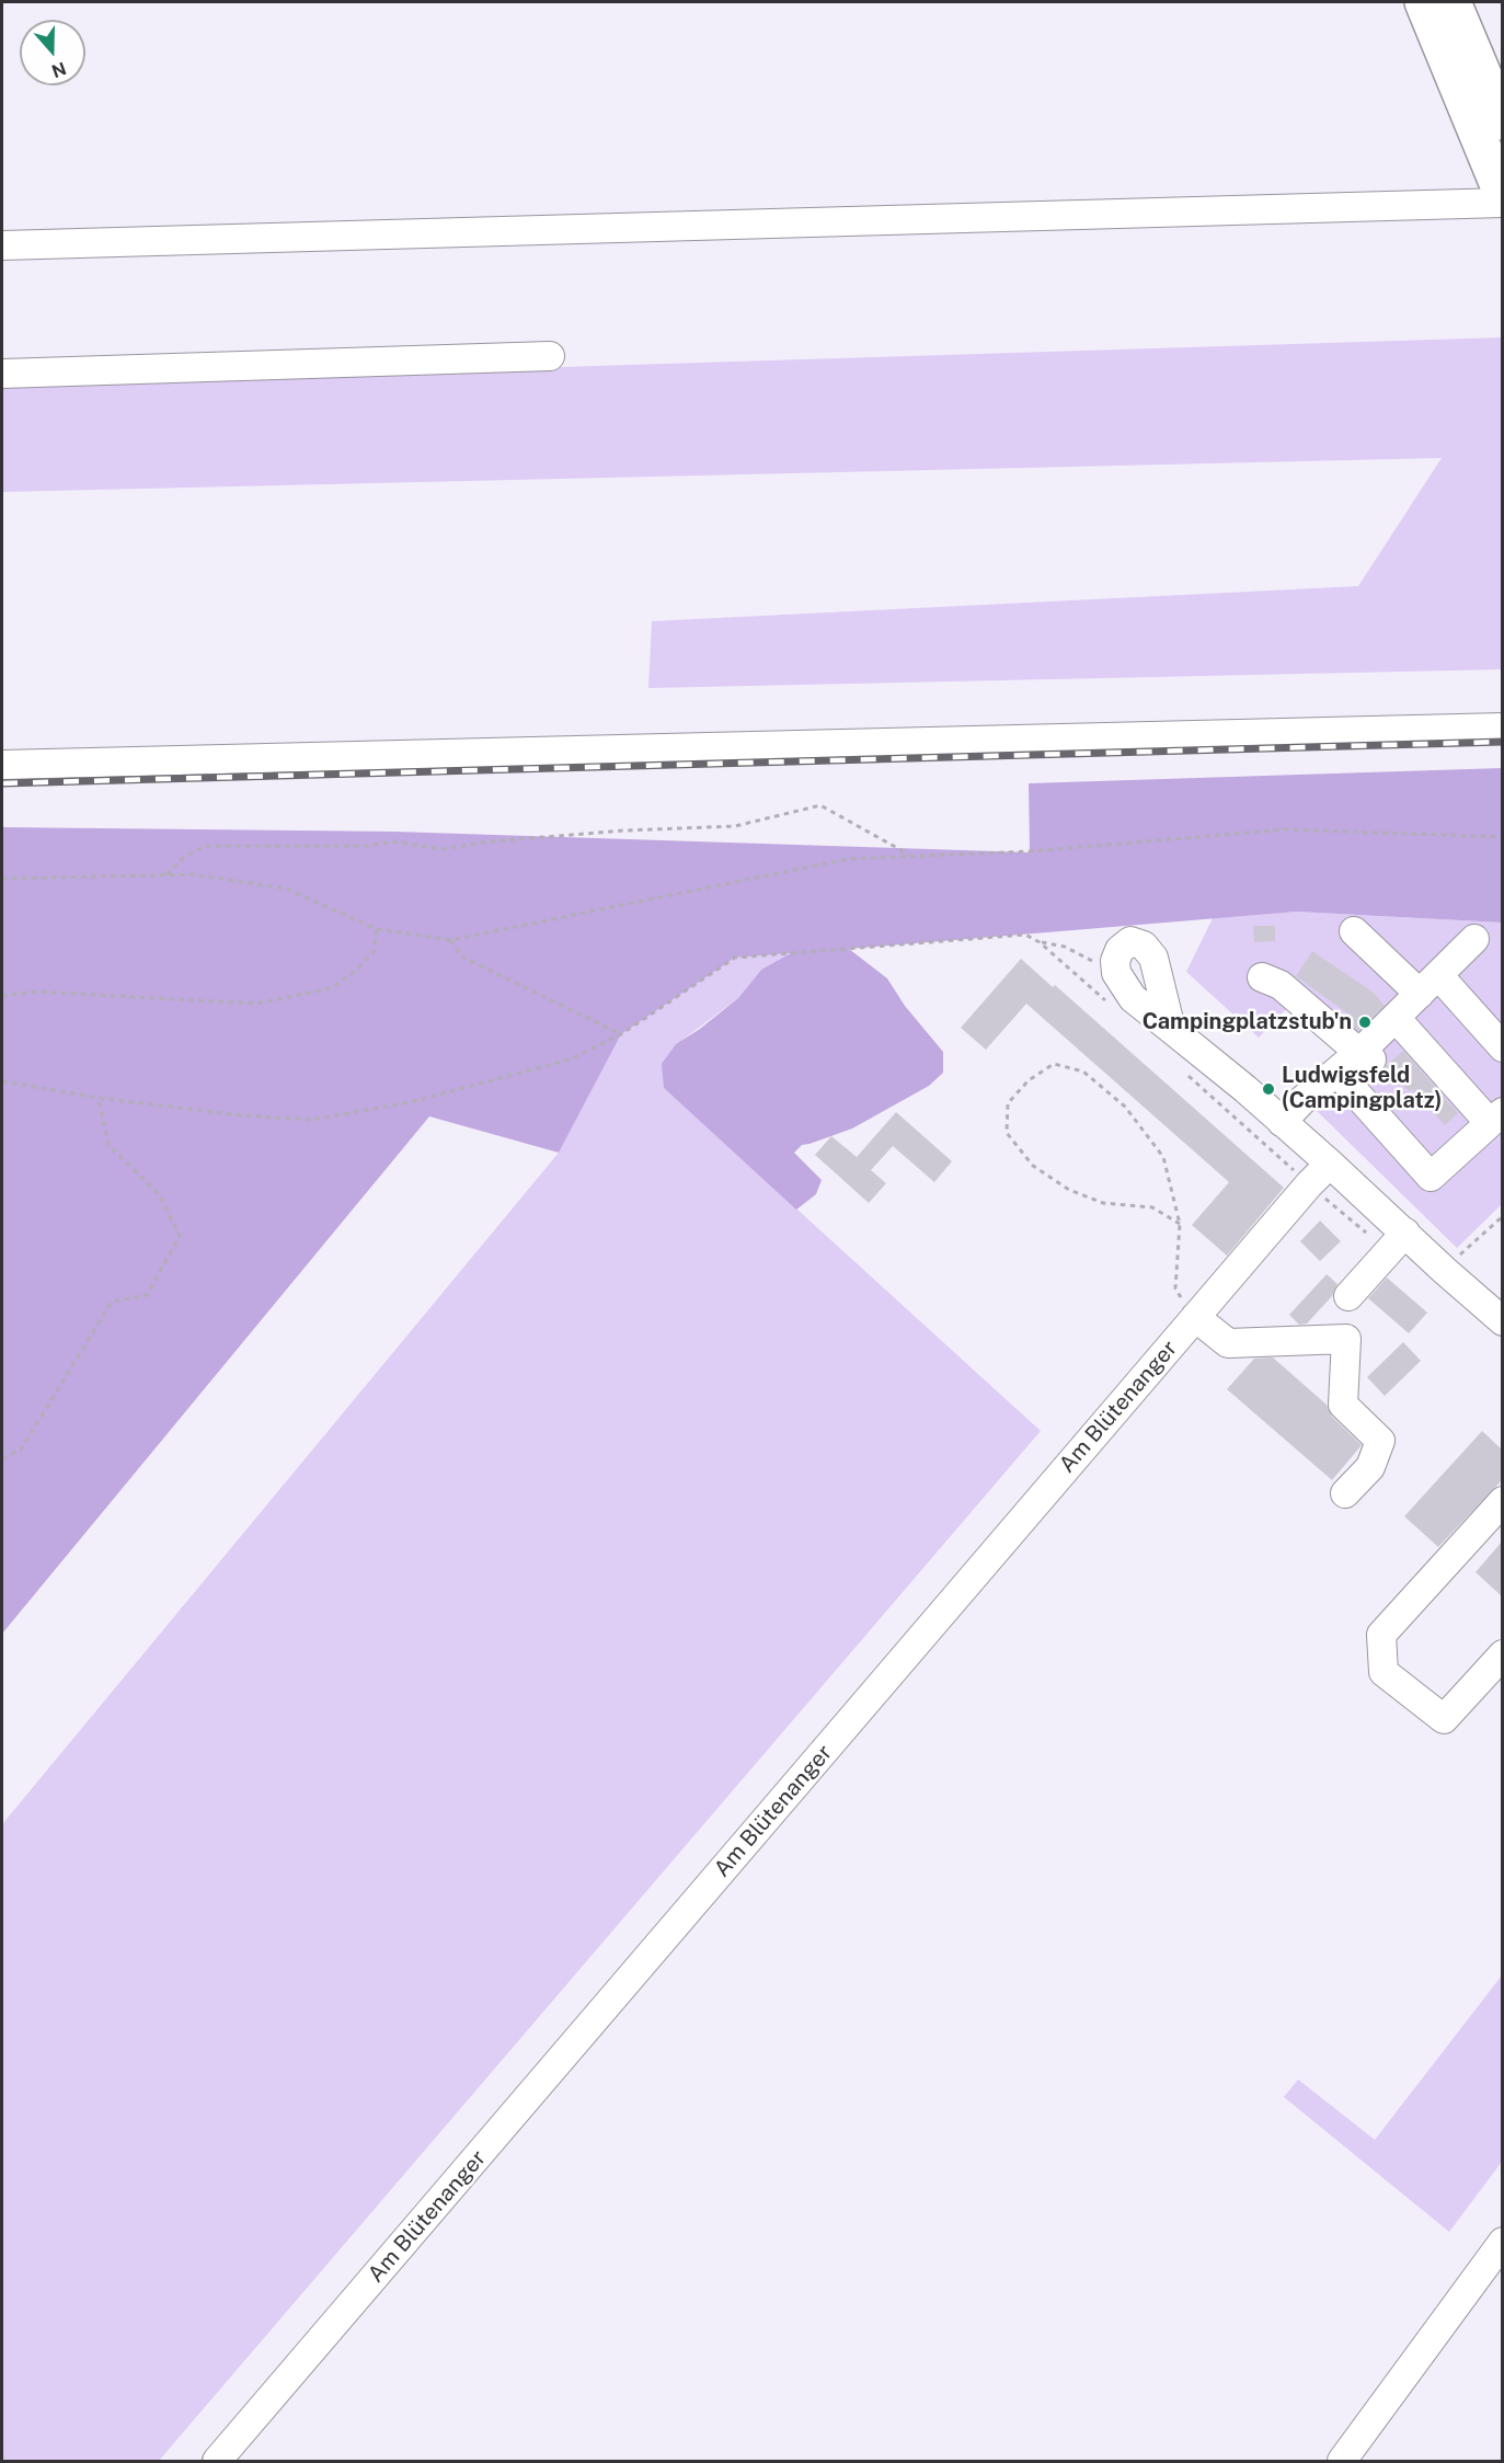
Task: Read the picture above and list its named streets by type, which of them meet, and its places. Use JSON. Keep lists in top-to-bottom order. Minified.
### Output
{"streets":{"street":["Am Blütenanger"]},"places":["Campingplatzstub'n","Ludwigsfeld (Campingplatz)"],"north":"bottom"}
